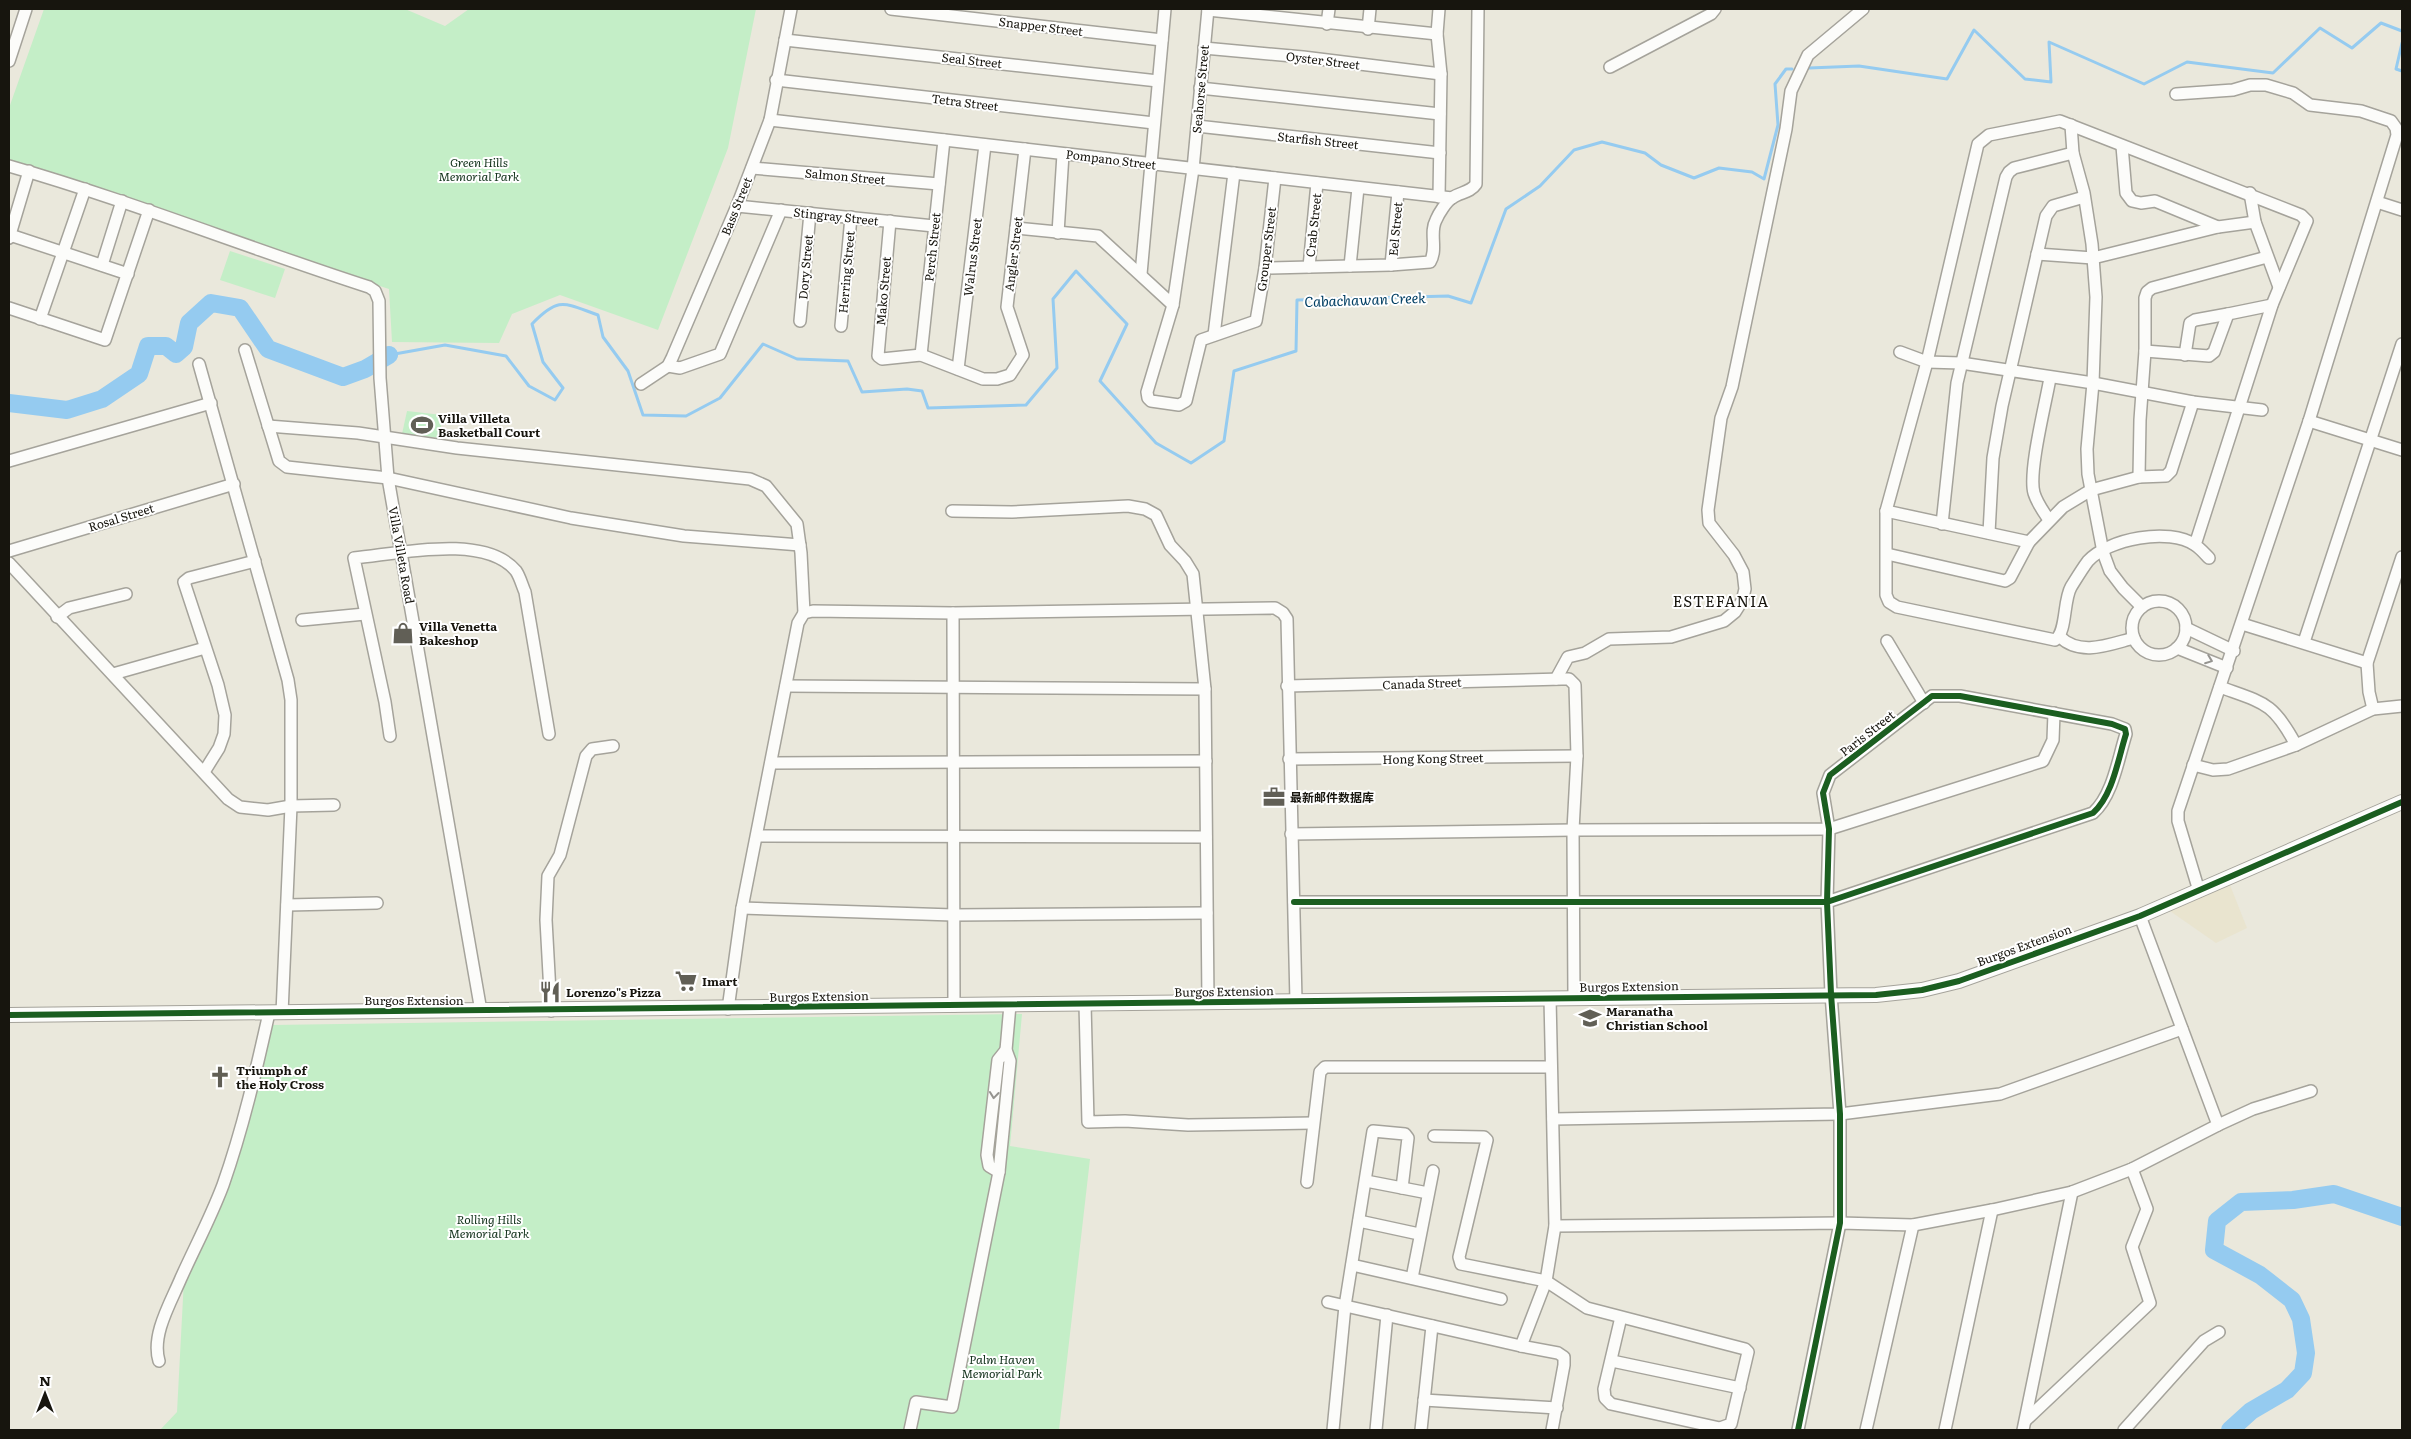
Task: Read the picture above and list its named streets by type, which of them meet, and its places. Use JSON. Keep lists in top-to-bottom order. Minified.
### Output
{"streets":{"main road":["Burgos Extension"],"street":["Snapper Street","Seal Street","Oyster Street","Seahorse Street","Tetra Street","Starfish Street","Pompano Street","Salmon Street","Bass Street","Stingray Street","Crab Street","Eel Street","Perch Street","Grouper Street","Angler Street","Walrus Street","Dory Street","Herring Street","Mako Street","Rosal Street","Villa Villeta Road","Canada Street","Paris Street","Hong Kong Street"]},"crossings":[["Seal Street","Bass Street"],["Oyster Street","Seahorse Street"],["Seahorse Street","Starfish Street"],["Seahorse Street","Pompano Street"],["Seahorse Street","Grouper Street"],["Tetra Street","Bass Street"],["Pompano Street","Bass Street"],["Pompano Street","Crab Street"],["Pompano Street","Eel Street"],["Pompano Street","Perch Street"],["Pompano Street","Grouper Street"],["Pompano Street","Angler Street"],["Pompano Street","Walrus Street"],["Salmon Street","Bass Street"],["Salmon Street","Perch Street"],["Bass Street","Stingray Street"],["Stingray Street","Perch Street"],["Stingray Street","Dory Street"],["Stingray Street","Herring Street"],["Stingray Street","Mako Street"],["Perch Street","Mako Street"],["Angler Street","Walrus Street"],["Villa Villeta Road","Burgos Extension"],["Paris Street","Burgos Extension"]],"districts":["ESTEFANIA"],"water":["Cabachawan Creek"],"parks":["Green Hills Memorial Park","Rolling Hills Memorial Park","Palm Haven Memorial Park"],"places":{"sports":["Villa Villeta Basketball Court"],"shop":["Villa Venetta Bakeshop"],"office":["最新邮件数据库"],"supermarket":["Imart"],"restaurant":["Lorenzo\"s Pizza"],"school or university":["Maranatha Christian School"],"church":["Triumph of the Holy Cross"]},"north":"top"}
